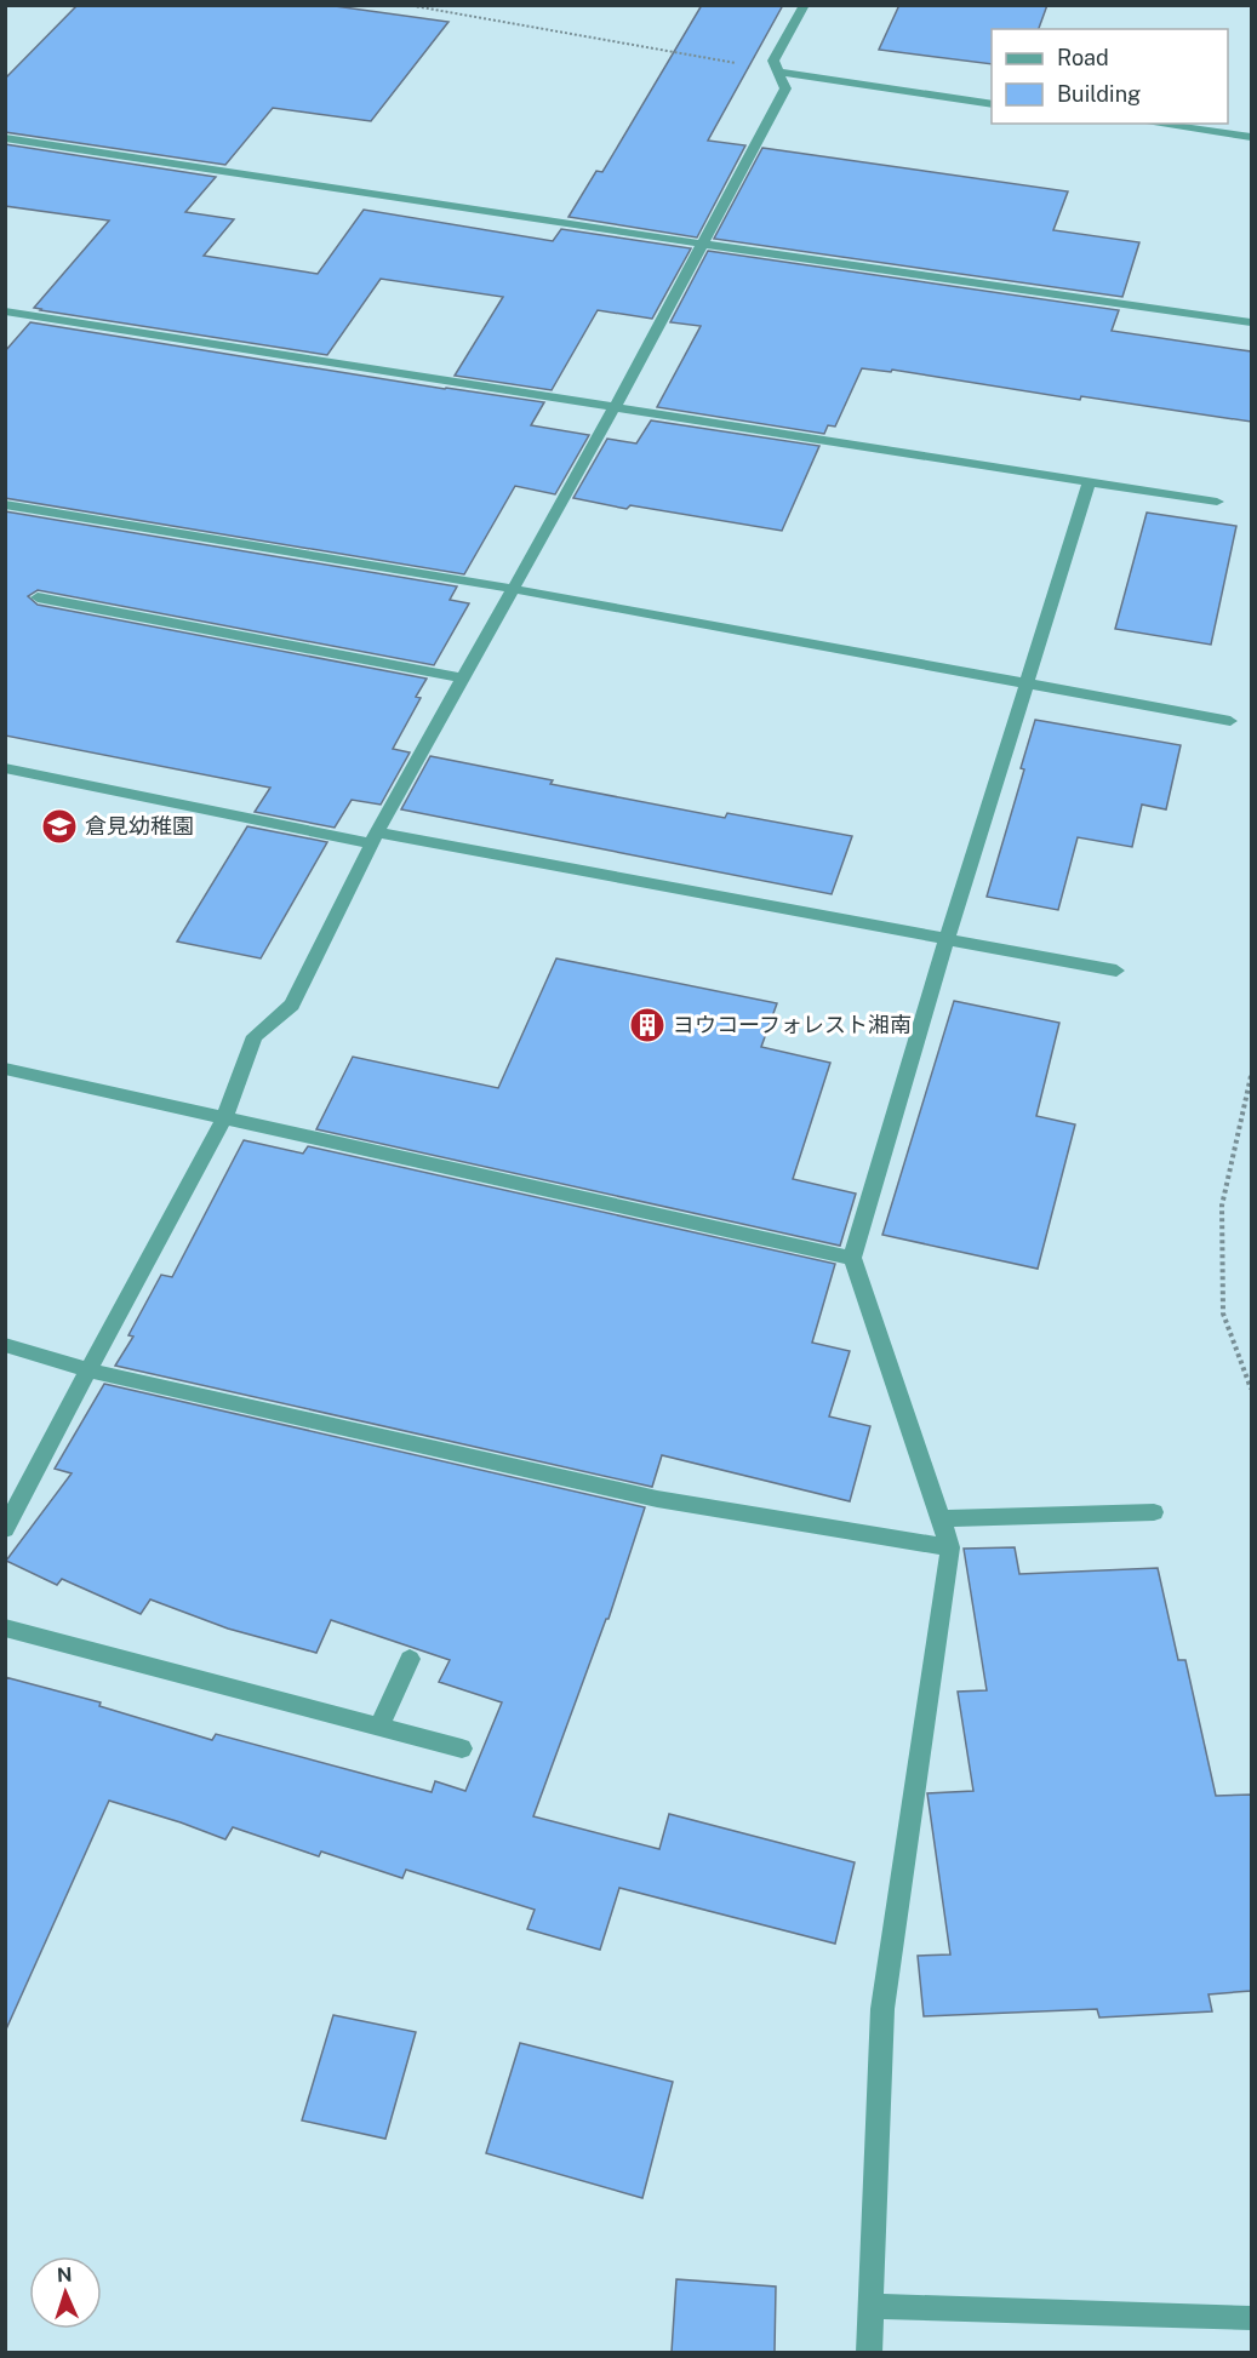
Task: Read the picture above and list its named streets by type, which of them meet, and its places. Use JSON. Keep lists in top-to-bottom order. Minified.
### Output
{"places":{"school or university":["倉見幼稚園"],"building":["ヨウコーフォレスト湘南"]},"legend":["Road","Building"],"north":"top"}
